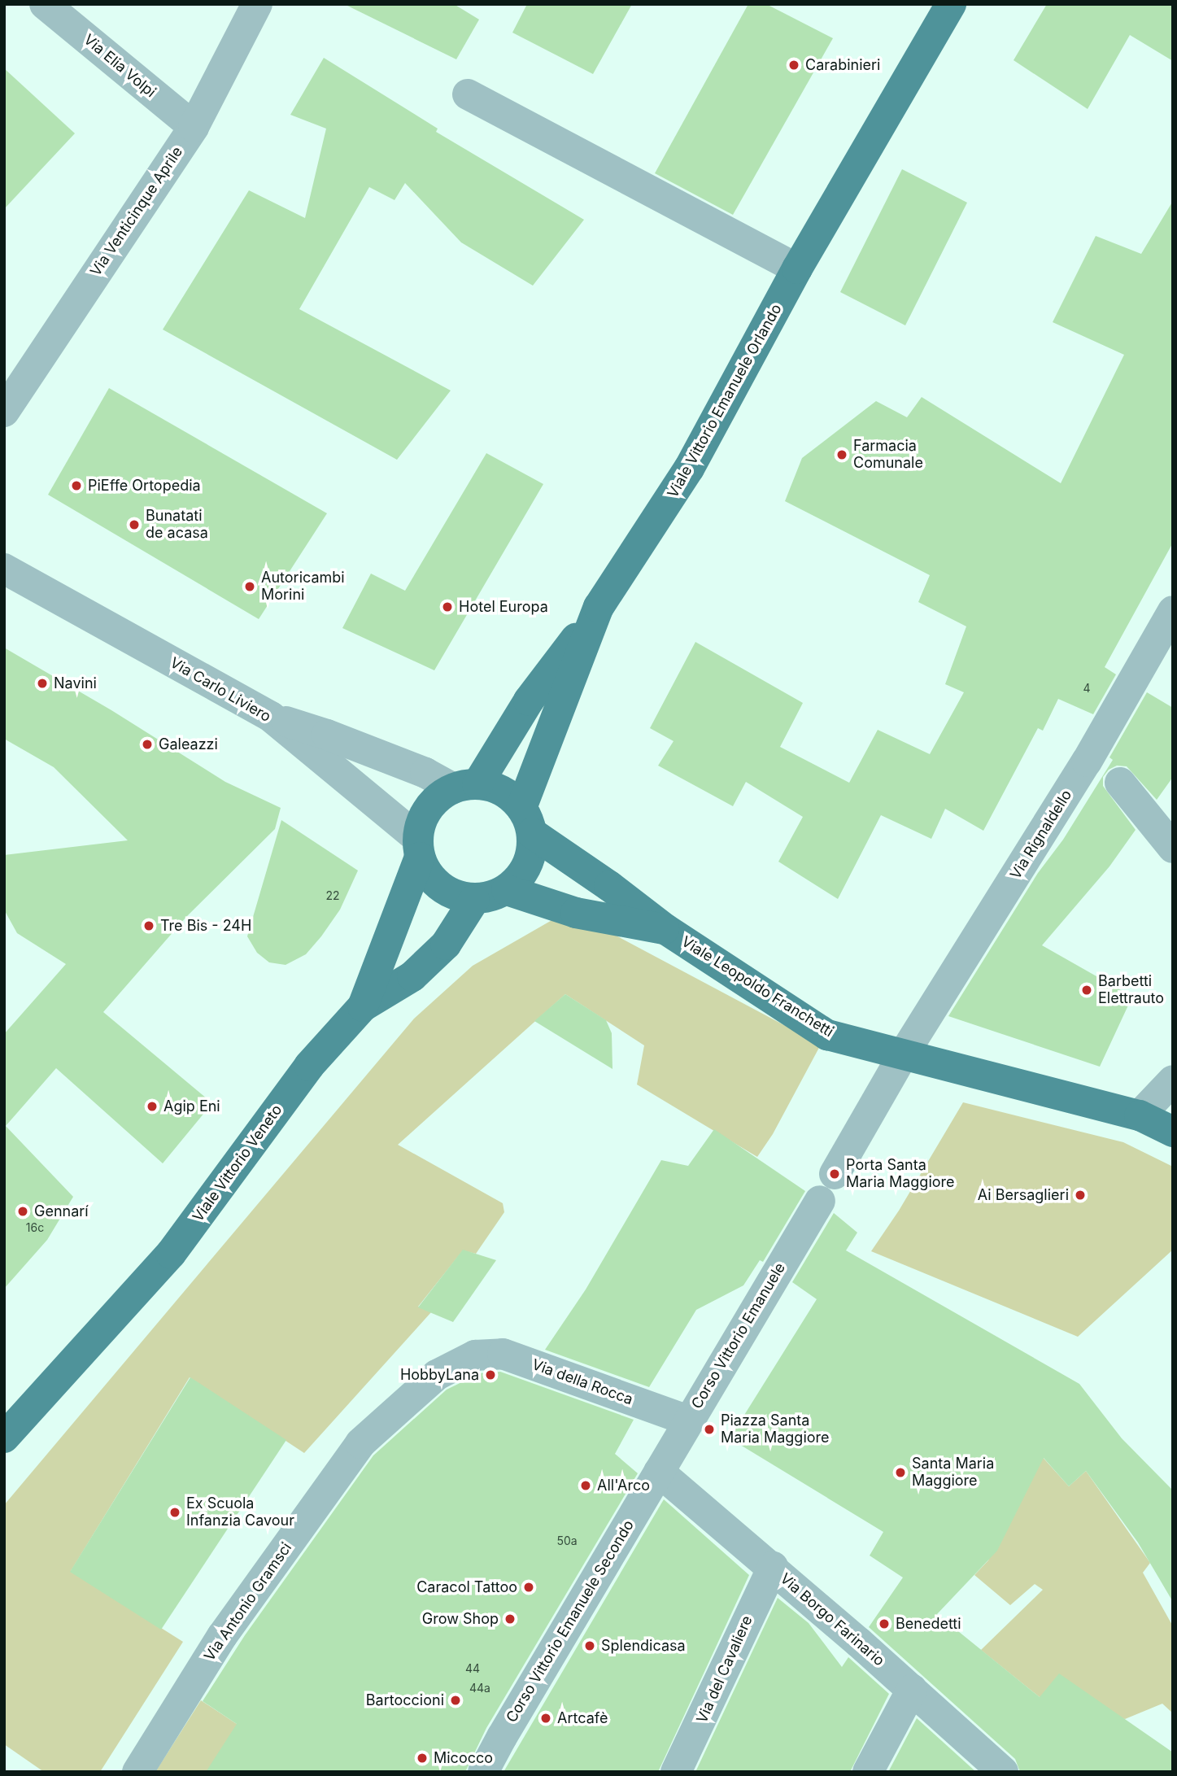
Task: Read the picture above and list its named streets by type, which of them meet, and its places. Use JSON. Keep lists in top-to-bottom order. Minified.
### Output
{"streets":{"main road":["Viale Vittorio Emanuele Orlando","Viale Leopoldo Franchetti","Viale Vittorio Veneto"],"street":["Via Elia Volpi","Via Venticinque Aprile","Via Carlo Liviero","Via Rignaldello","Corso Vittorio Emanuele","Via della Rocca","Via Antonio Gramsci","Via Borgo Farinario","Corso Vittorio Emanuele Secondo","Via del Cavaliere"]},"crossings":[["Via Elia Volpi","Via Venticinque Aprile"],["Viale Vittorio Emanuele Orlando","Via Carlo Liviero"],["Viale Vittorio Emanuele Orlando","Viale Leopoldo Franchetti"],["Viale Vittorio Emanuele Orlando","Viale Vittorio Veneto"],["Via Carlo Liviero","Viale Leopoldo Franchetti"],["Via Carlo Liviero","Viale Vittorio Veneto"],["Via Rignaldello","Viale Leopoldo Franchetti"],["Viale Leopoldo Franchetti","Viale Vittorio Veneto"],["Corso Vittorio Emanuele","Via della Rocca"],["Corso Vittorio Emanuele","Via Borgo Farinario"],["Corso Vittorio Emanuele","Corso Vittorio Emanuele Secondo"],["Via della Rocca","Via Antonio Gramsci"],["Via Borgo Farinario","Corso Vittorio Emanuele Secondo"],["Via Borgo Farinario","Via del Cavaliere"]],"places":["Carabinieri","Farmacia Comunale","PiEffe Ortopedia","Bunatati de acasa","Autoricambi Morini","Hotel Europa","Navini","Galeazzi","Tre Bis - 24H","Barbetti Elettrauto","Agip Eni","Porta Santa Maria Maggiore","Ai Bersaglieri","Gennarí","HobbyLana","Piazza Santa Maria Maggiore","Santa Maria Maggiore","All'Arco","Ex Scuola Infanzia Cavour","Caracol Tattoo","Grow Shop","Benedetti","Splendicasa","Bartoccioni","Artcafè","Micocco"],"house_numbers":["4","22","16c","50a","44","44a"]}
